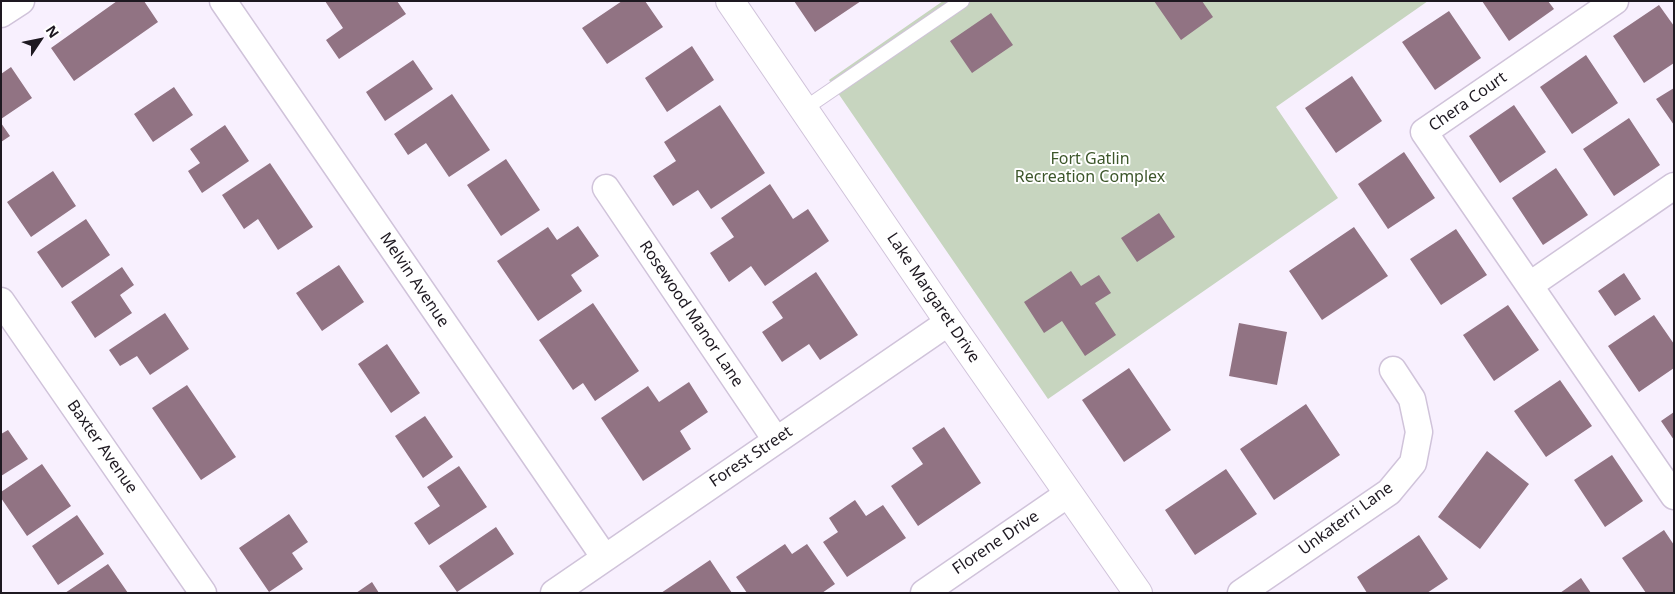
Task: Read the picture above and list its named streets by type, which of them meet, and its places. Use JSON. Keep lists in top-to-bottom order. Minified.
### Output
{"streets":{"street":["Chera Court","Melvin Avenue","Lake Margaret Drive","Rosewood Manor Lane","Baxter Avenue","Forest Street","Unkaterri Lane","Florene Drive"]},"crossings":[["Melvin Avenue","Forest Street"],["Lake Margaret Drive","Forest Street"],["Lake Margaret Drive","Florene Drive"],["Rosewood Manor Lane","Forest Street"]],"parks":["Fort Gatlin Recreation Complex"],"north":"top right"}
